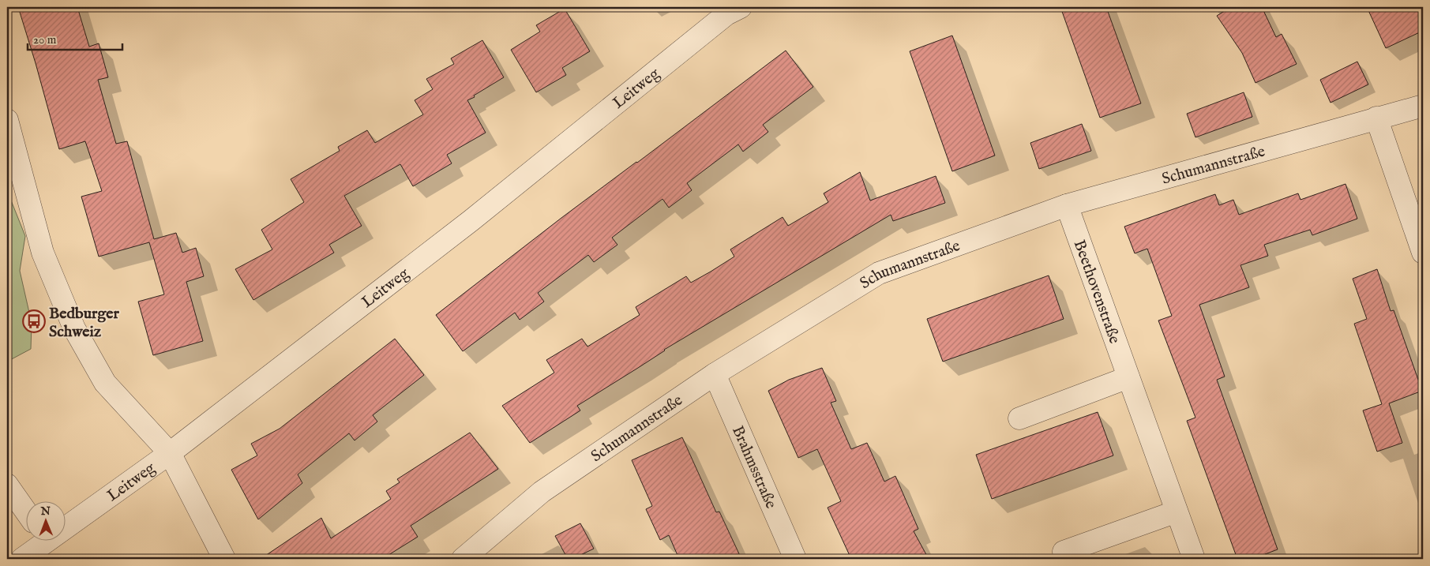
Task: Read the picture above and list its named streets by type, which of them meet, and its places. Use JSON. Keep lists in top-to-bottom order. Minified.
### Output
{"streets":{"street":["Leitweg","Schumannstraße","Beethovenstraße","Brahmsstraße"]},"crossings":[["Schumannstraße","Beethovenstraße"],["Schumannstraße","Brahmsstraße"]],"places":{"bus stop":["Bedburger Schweiz"]},"scale_bar":"20 m","north":"top"}
